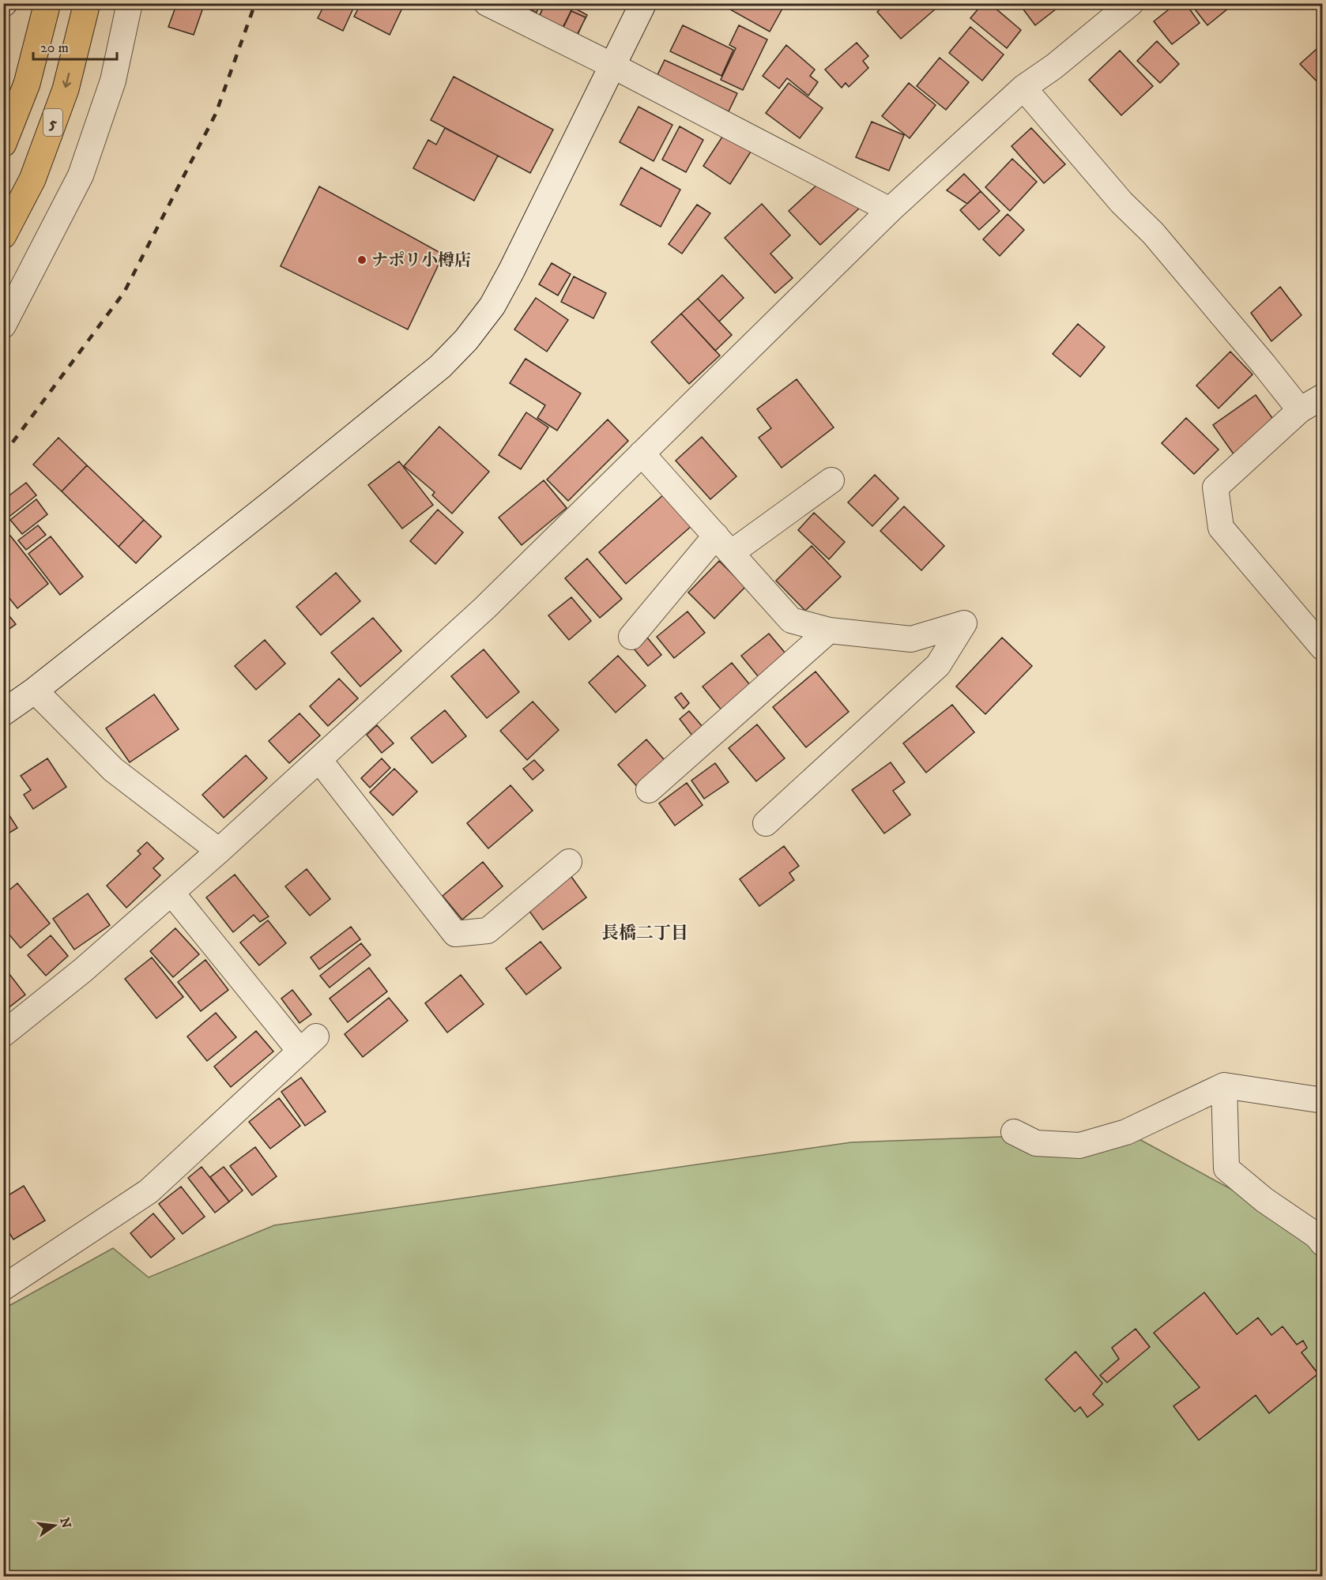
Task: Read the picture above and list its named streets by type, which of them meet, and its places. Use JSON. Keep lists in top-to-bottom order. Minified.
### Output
{"streets":{"highway":["5"]},"districts":["長橋二丁目"],"places":["ナポリ小樽店"],"scale_bar":"20 m","north":"right"}
